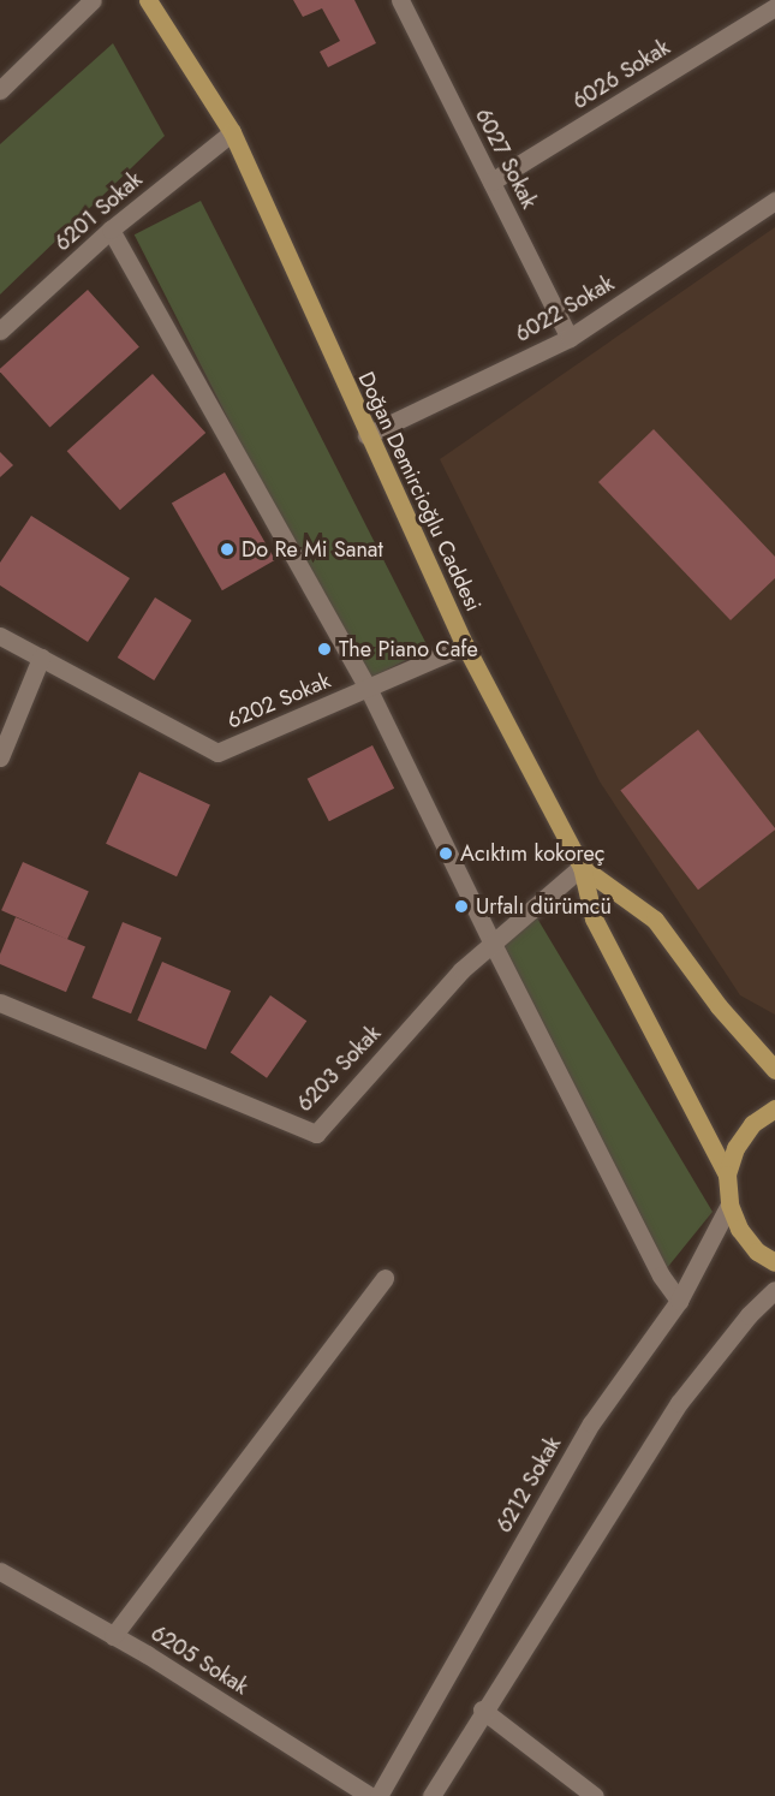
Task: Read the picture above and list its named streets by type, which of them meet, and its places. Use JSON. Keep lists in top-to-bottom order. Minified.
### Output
{"streets":{"main road":["Doğan Demircioğlu Caddesi"],"street":["6026 Sokak","6027 Sokak","6201 Sokak","6022 Sokak","6202 Sokak","6203 Sokak","6212 Sokak","6205 Sokak"]},"crossings":[["6026 Sokak","6027 Sokak"],["6027 Sokak","6022 Sokak"],["6201 Sokak","Doğan Demircioğlu Caddesi"],["6022 Sokak","Doğan Demircioğlu Caddesi"],["Doğan Demircioğlu Caddesi","6202 Sokak"],["Doğan Demircioğlu Caddesi","6203 Sokak"]],"places":["Do Re Mi Sanat","The Piano Cafe","Acıktım kokoreç","Urfalı dürümcü"]}
